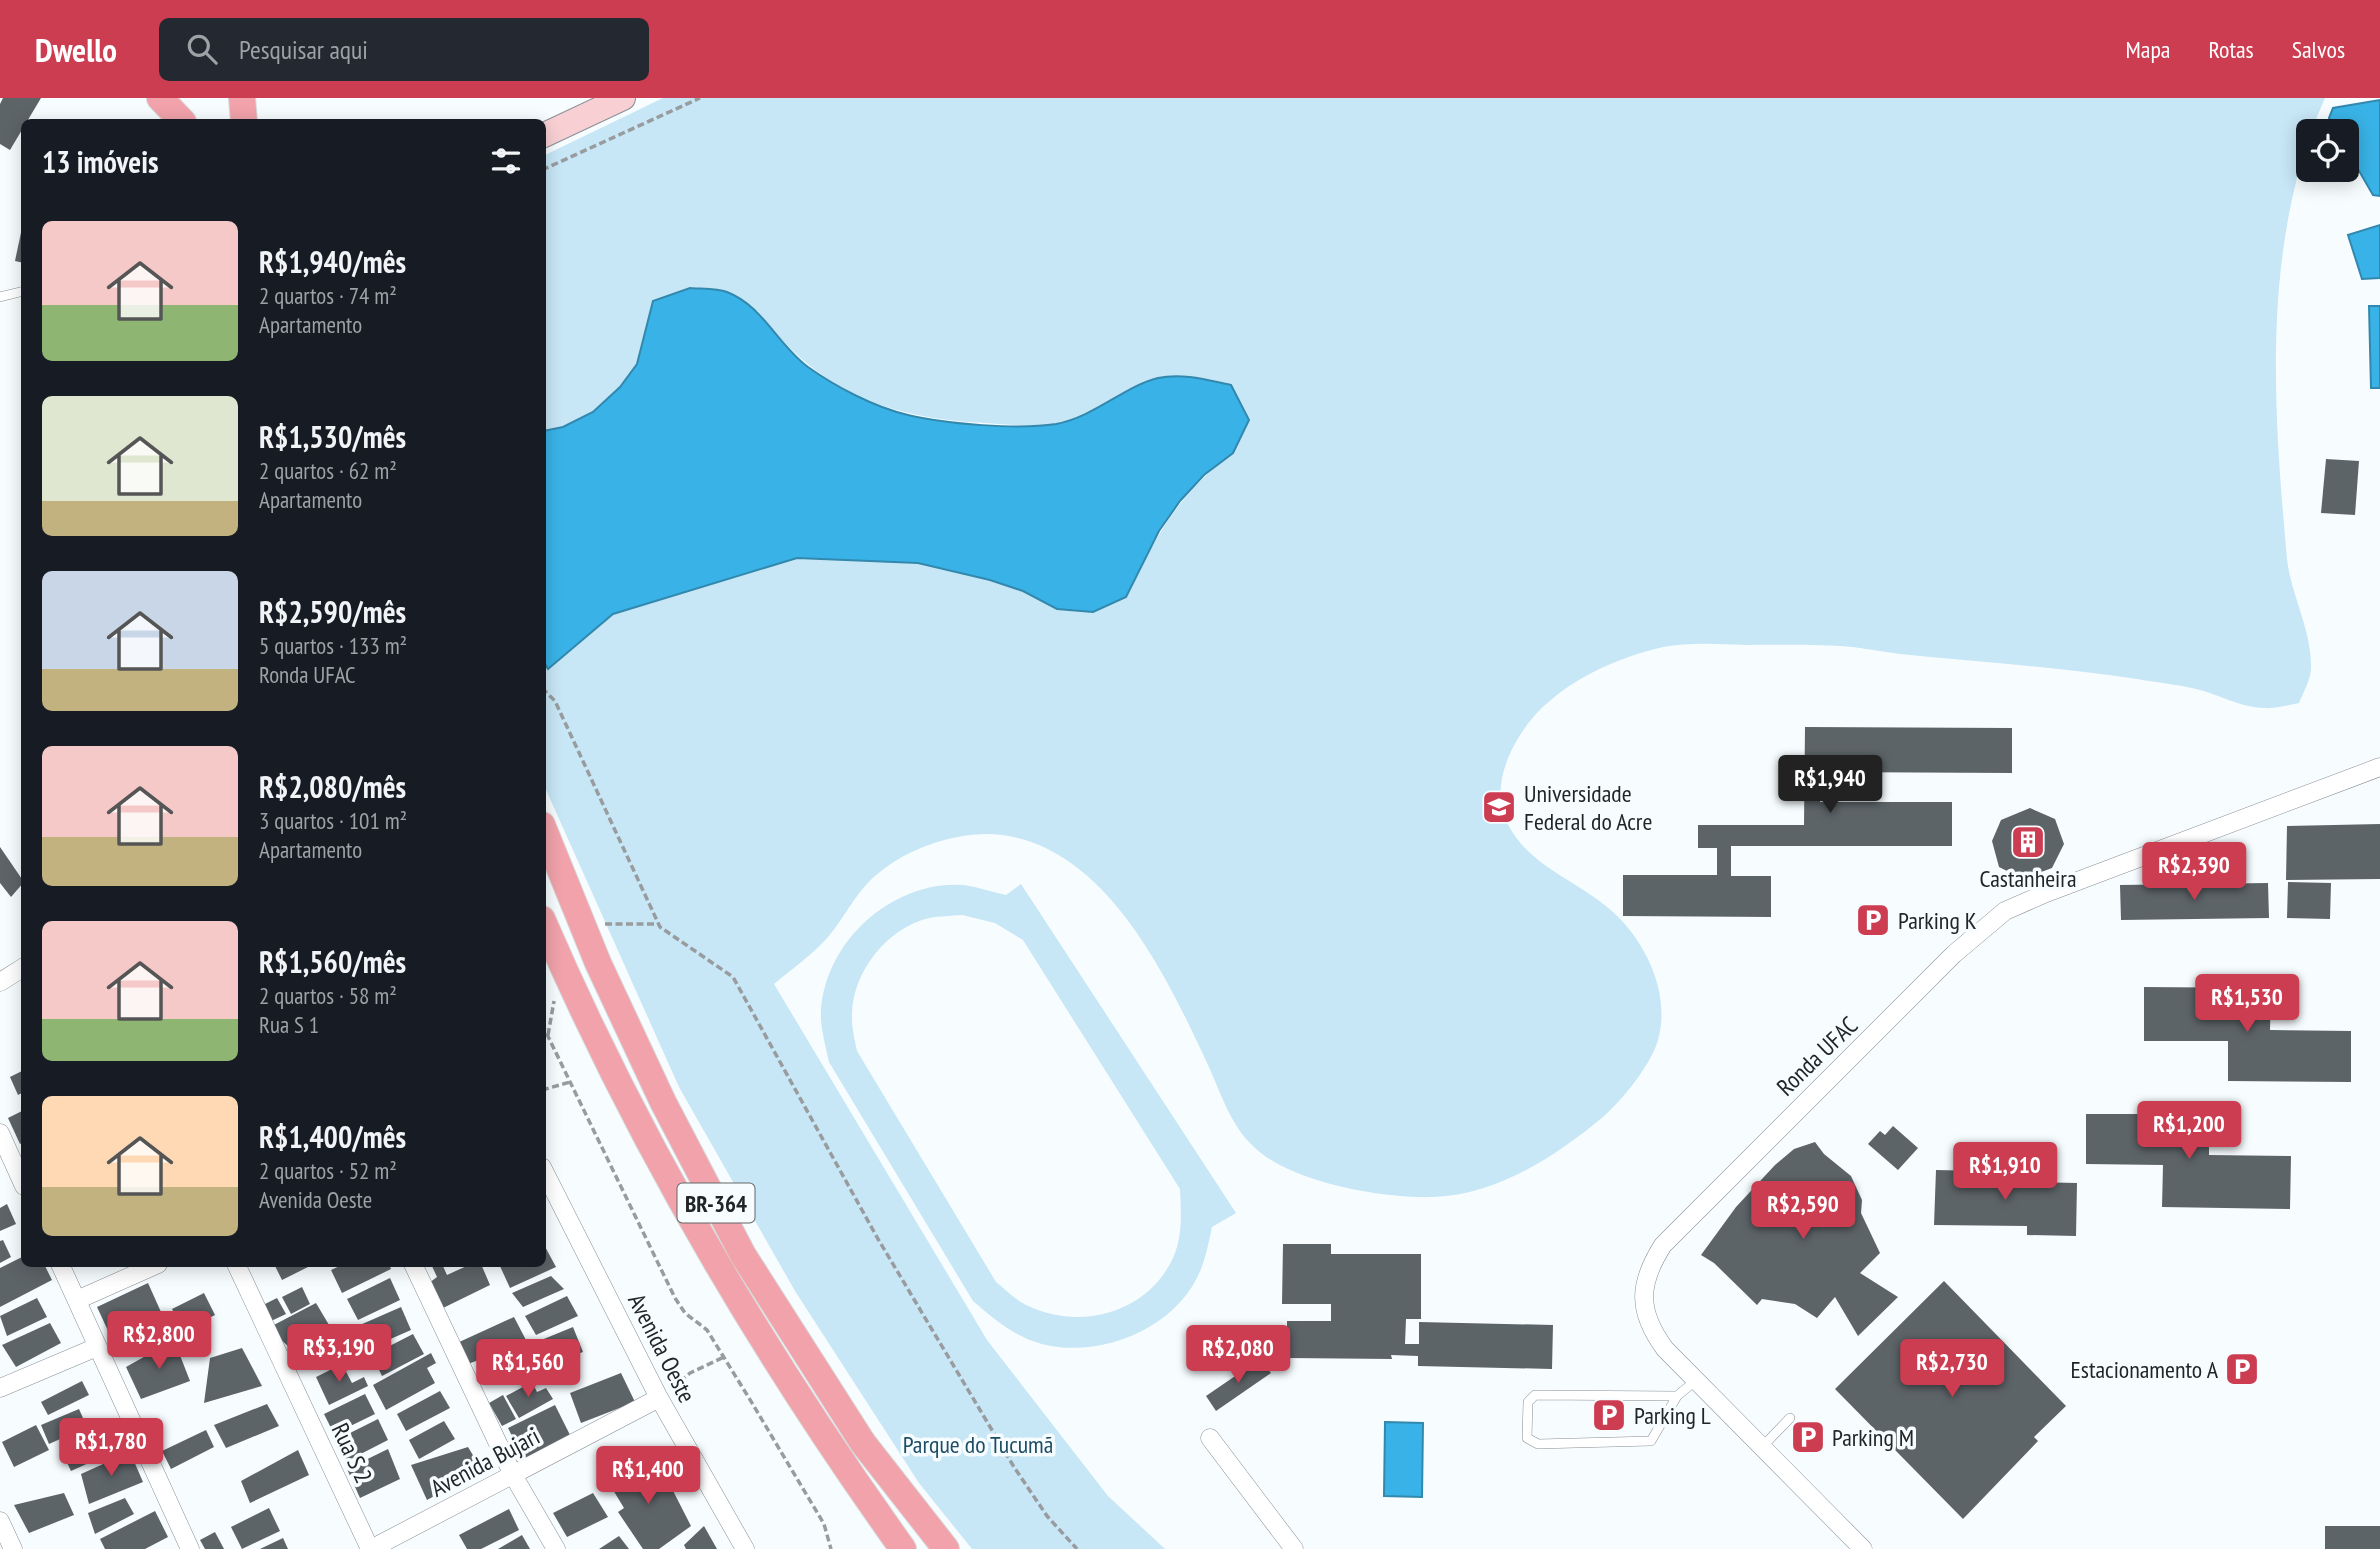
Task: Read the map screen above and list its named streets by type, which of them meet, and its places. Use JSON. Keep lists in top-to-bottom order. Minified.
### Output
{"streets":{"main road":["BR-364"],"street":["Ronda UFAC","Avenida Oeste","Rua S 2","Avenida Bujari"]},"crossings":[["Avenida Oeste","Avenida Bujari"],["Rua S 2","Avenida Bujari"]],"parks":["Parque do Tucumã"],"places":{"school or university":["Universidade Federal do Acre"],"building":["Castanheira"],"parking":["Parking K","Estacionamento A","Parking L","Parking M"]},"page":{"header":"Dwello","search":"Pesquisar aqui","nav":["Mapa","Rotas","Salvos"],"heading":"13 imóveis","list":[{"name":"R$1,940/mês","note":"2 quartos · 74 m² · Apartamento"},{"name":"R$1,530/mês","note":"2 quartos · 62 m² · Apartamento"},{"name":"R$2,590/mês","note":"5 quartos · 133 m² · Ronda UFAC"},{"name":"R$2,080/mês","note":"3 quartos · 101 m² · Apartamento"},{"name":"R$1,560/mês","note":"2 quartos · 58 m² · Rua S 1"},{"name":"R$1,400/mês","note":"2 quartos · 52 m² · Avenida Oeste"}],"price":["R$1,940","R$2,390","R$1,530","R$1,200","R$1,910","R$2,590","R$2,800","R$3,190","R$2,080","R$1,560","R$2,730","R$1,780","R$1,400"]}}
